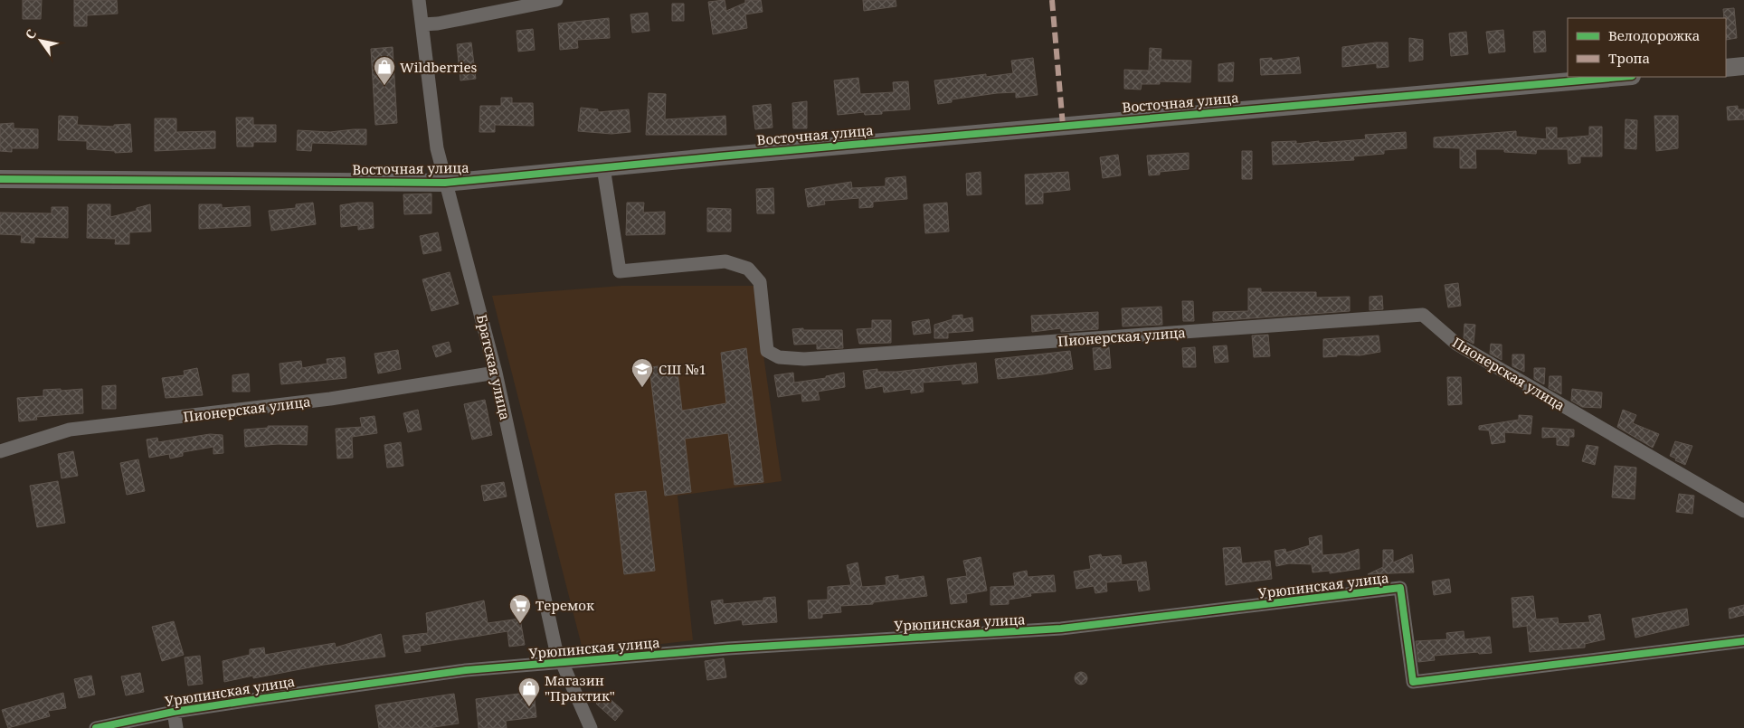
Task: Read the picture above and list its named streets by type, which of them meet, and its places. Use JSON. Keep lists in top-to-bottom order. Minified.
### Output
{"streets":{"street":["Восточная улица","Пионерская улица","Братская улица","Урюпинская улица"]},"crossings":[["Восточная улица","Пионерская улица"],["Восточная улица","Братская улица"],["Пионерская улица","Братская улица"],["Братская улица","Урюпинская улица"]],"places":{"shop":["Wildberries","Магазин \"Практик\""],"school or university":["СШ №1"],"supermarket":["Теремок"]},"legend":["Велодорожка","Тропа"],"north":"top left"}
